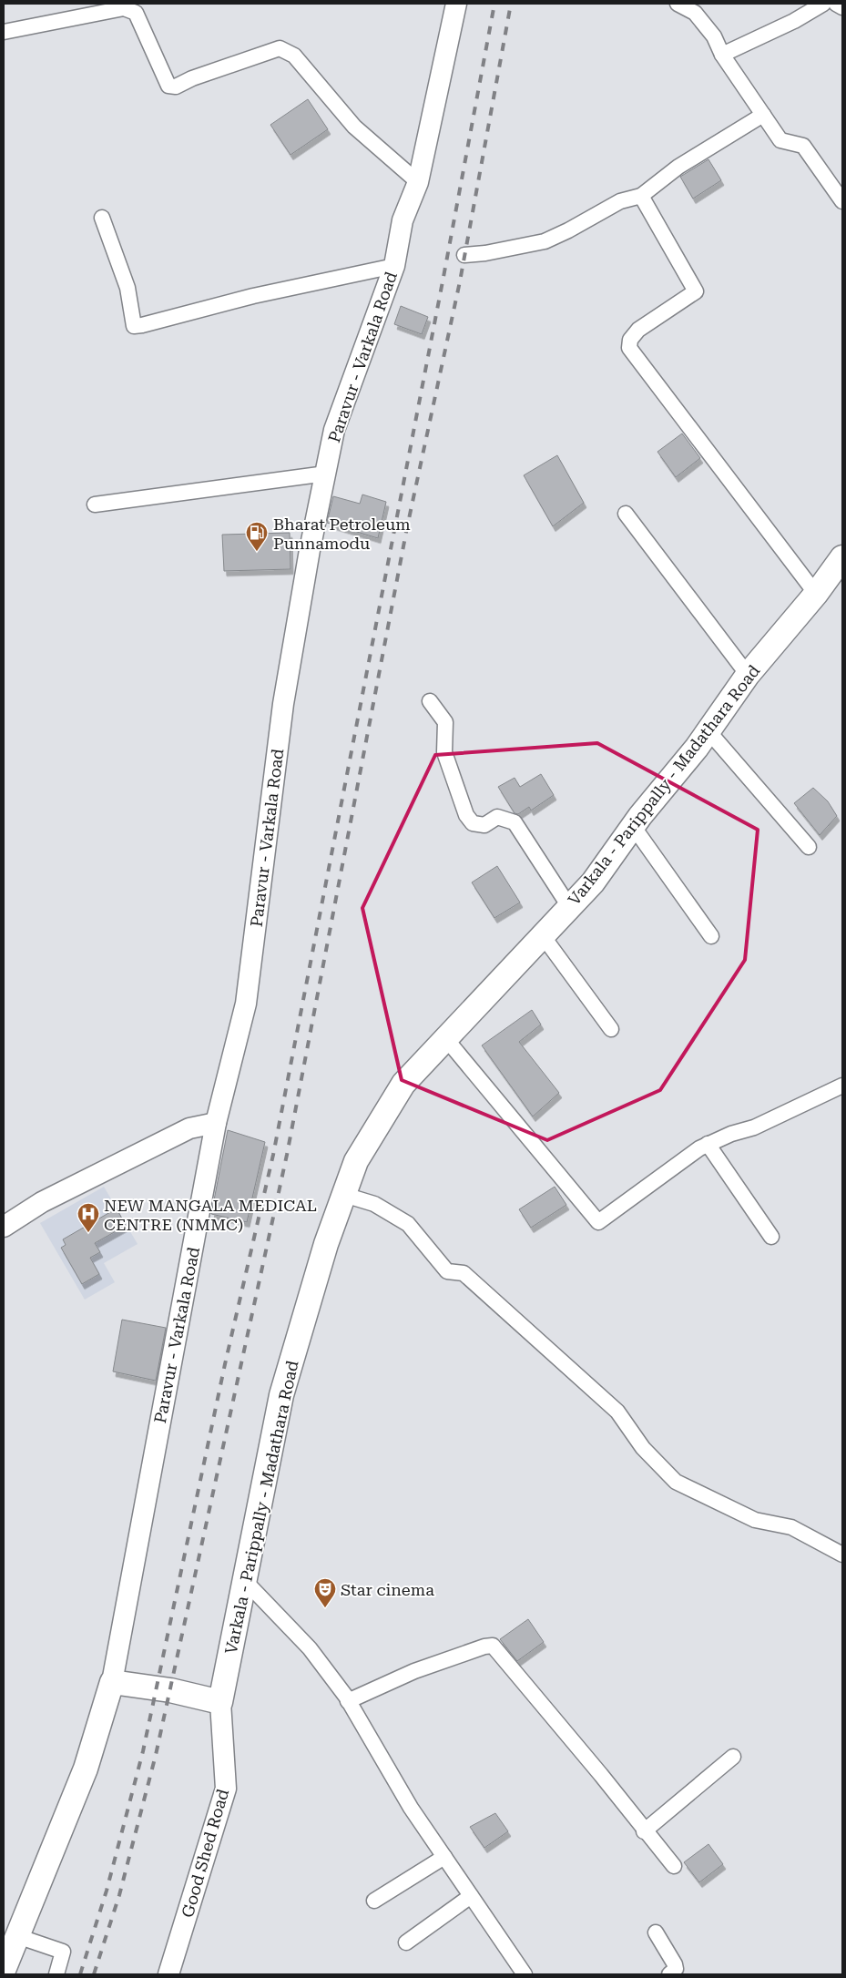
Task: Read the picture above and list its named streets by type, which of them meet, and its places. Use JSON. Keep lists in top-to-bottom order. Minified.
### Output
{"streets":{"main road":["Paravur - Varkala Road","Varkala - Parippally - Madathara Road","Good Shed Road"]},"crossings":[["Varkala - Parippally - Madathara Road","Good Shed Road"]],"places":{"fuel station":["Bharat Petroleum Punnamodu"],"hospital":["NEW MANGALA MEDICAL CENTRE (NMMC)"],"theatre":["Star cinema"]}}
